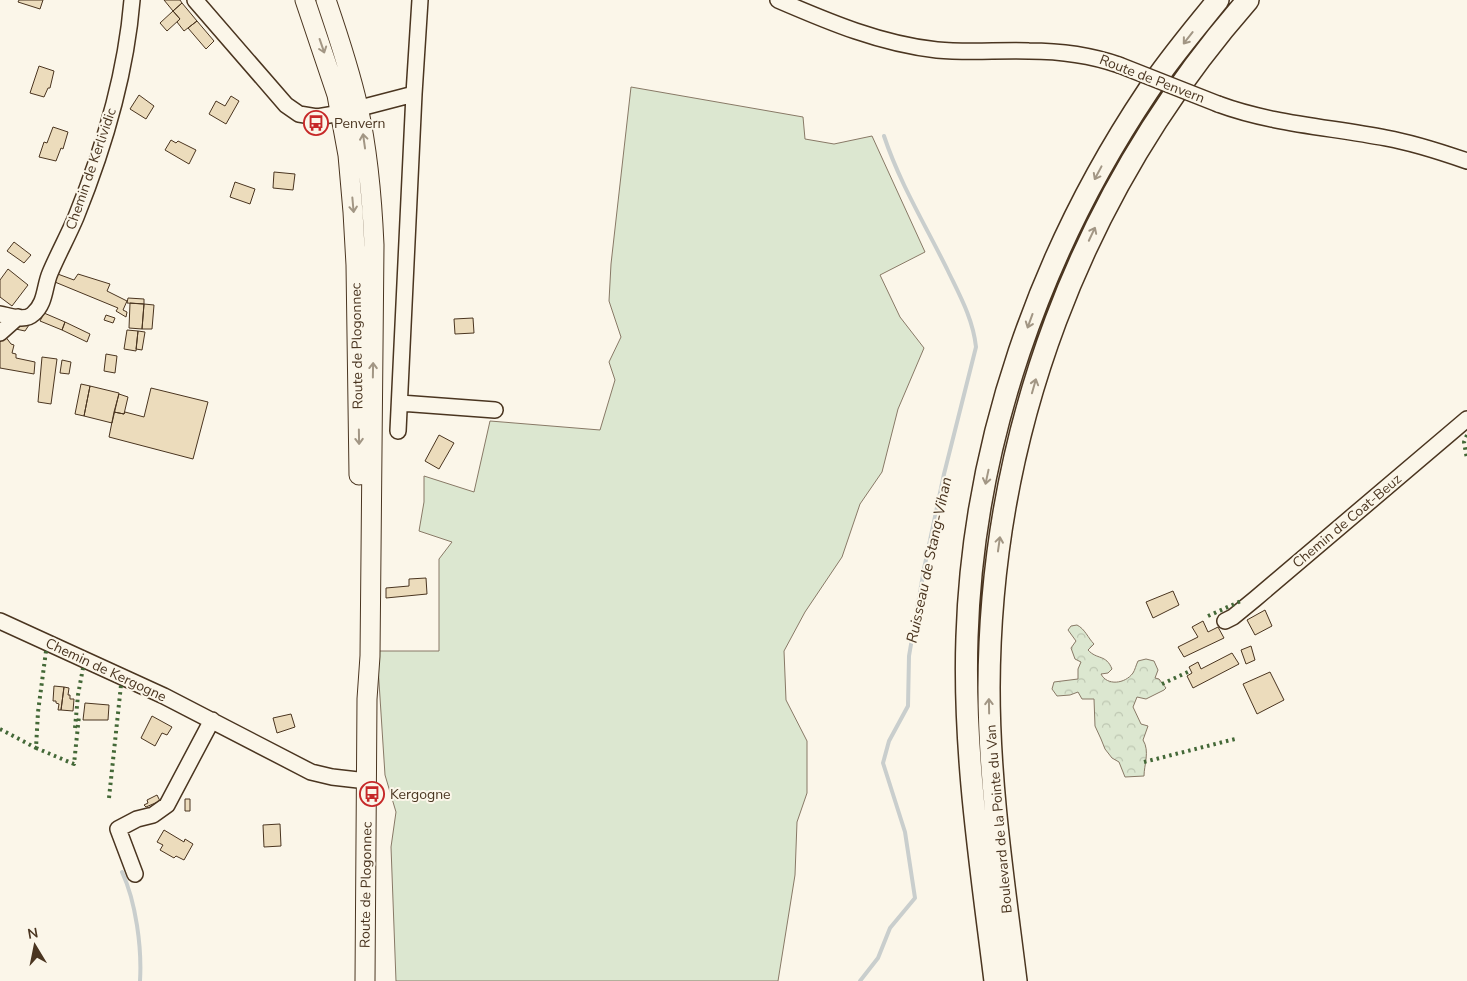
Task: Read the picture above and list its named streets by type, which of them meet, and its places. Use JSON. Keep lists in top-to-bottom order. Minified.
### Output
{"streets":{"highway":["Boulevard de la Pointe du Van"],"main road":["Route de Plogonnec"],"street":["Route de Penvern","Chemin de Kerlividic","Chemin de Coat-Beuz","Chemin de Kergogne"]},"crossings":[["Route de Plogonnec","Chemin de Kergogne"]],"water":["Ruisseau de Stang-Vihan"],"places":{"bus stop":["Penvern","Kergogne"]},"north":"top"}
